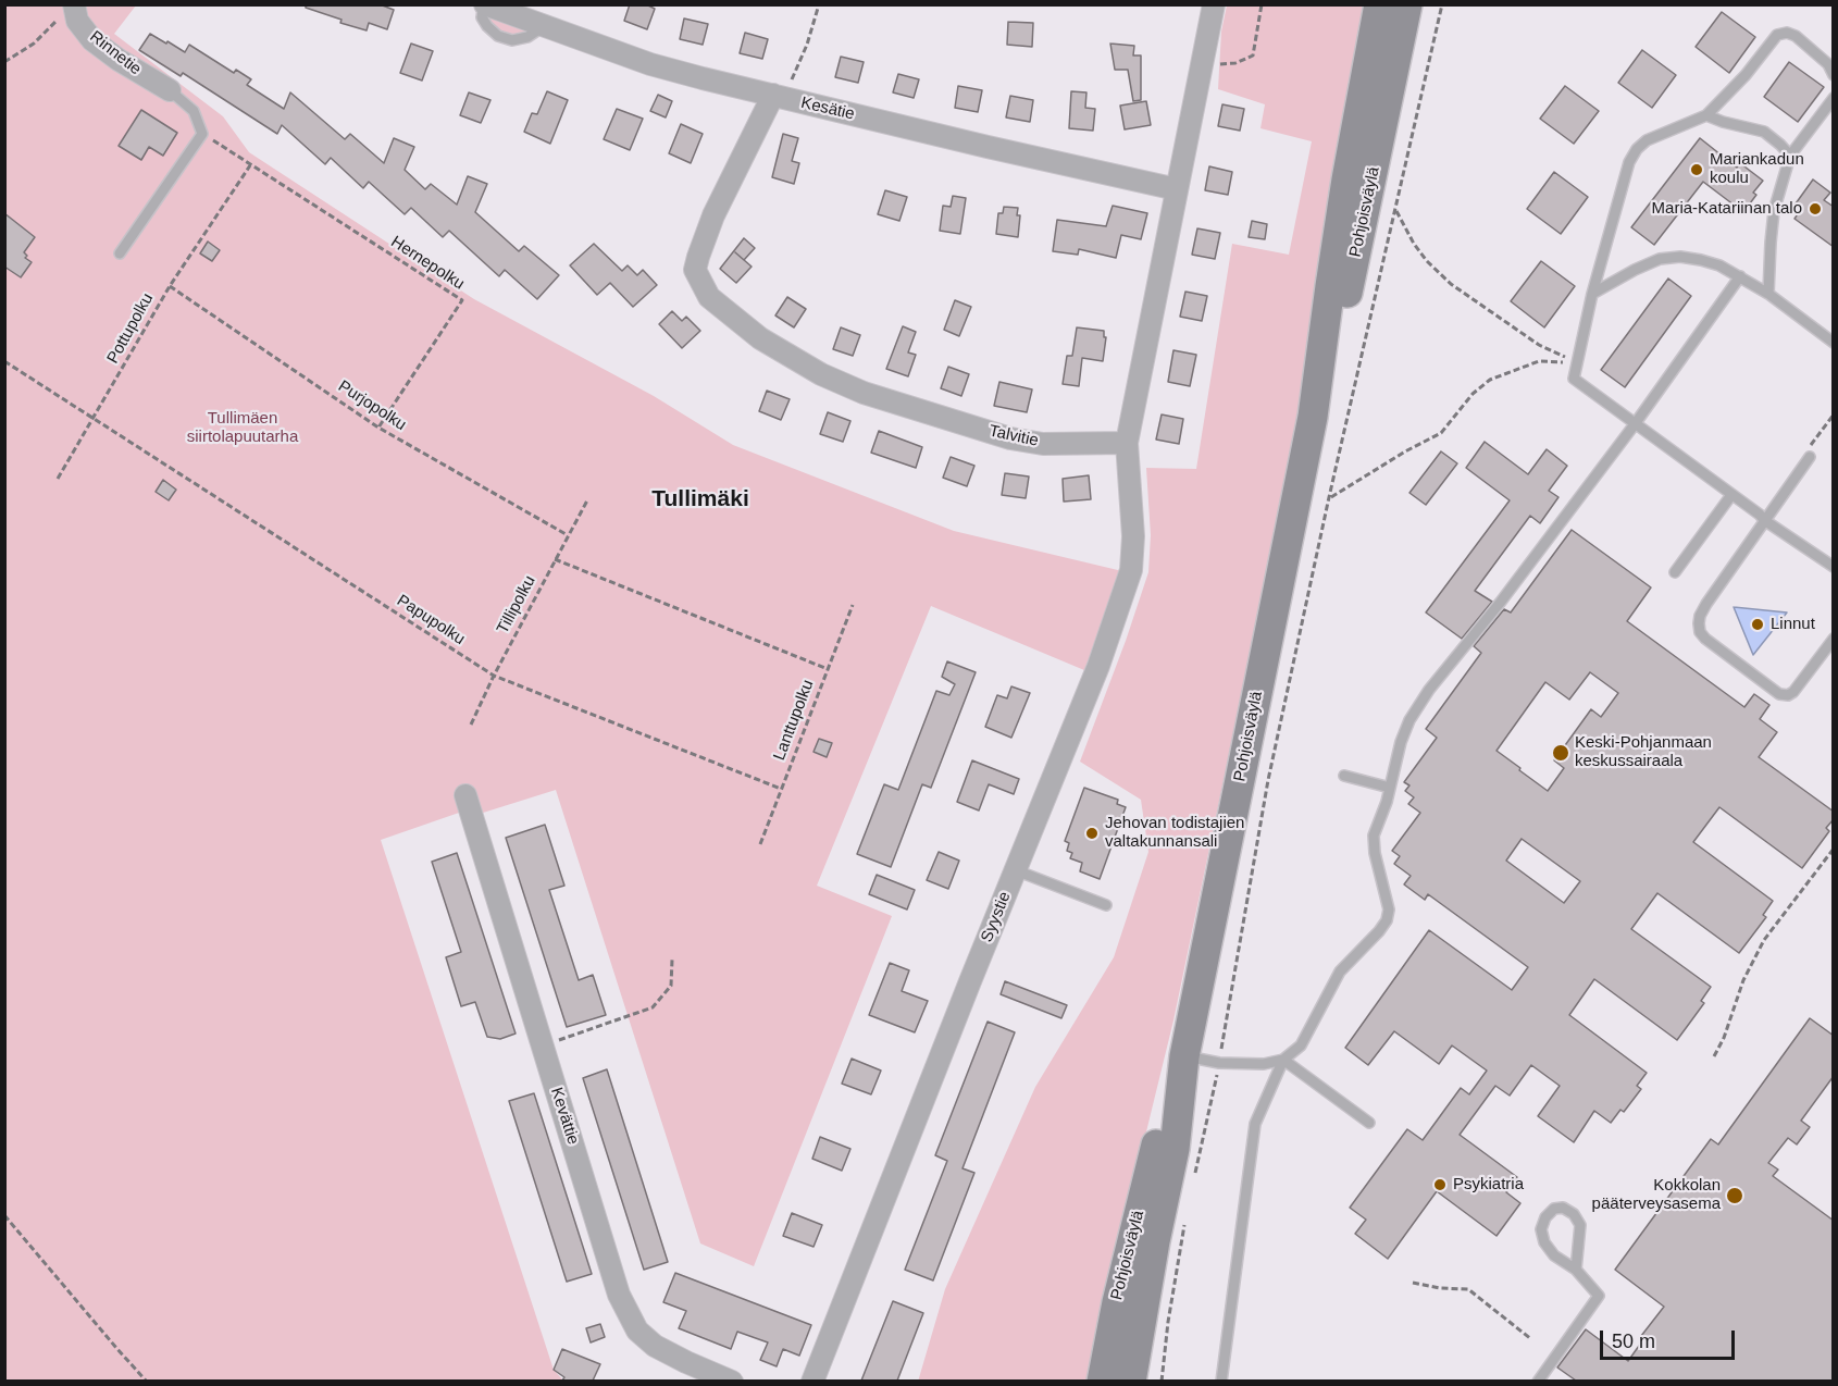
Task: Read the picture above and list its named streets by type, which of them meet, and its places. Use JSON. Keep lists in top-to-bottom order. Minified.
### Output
{"streets":{"main road":["Pohjoisväylä"],"street":["Rinnetie","Kesätie","Talvitie","Syystie","Kevättie"],"path":["Hernepolku","Pottupolku","Purjopolku","Tillipolku","Papupolku","Lanttupolku"]},"crossings":[["Kesätie","Talvitie"],["Hernepolku","Pottupolku"],["Hernepolku","Purjopolku"],["Pottupolku","Purjopolku"],["Pottupolku","Papupolku"],["Purjopolku","Tillipolku"],["Talvitie","Syystie"],["Tillipolku","Papupolku"],["Papupolku","Lanttupolku"]],"districts":["Tullimäki"],"parks":["Tullimäen siirtolapuutarha"],"places":["Mariankadun koulu","Maria-Katariinan talo","Linnut","Keski-Pohjanmaan keskussairaala","Jehovan todistajien valtakunnansali","Psykiatria","Kokkolan pääterveysasema"],"scale_bar":"50 m"}
